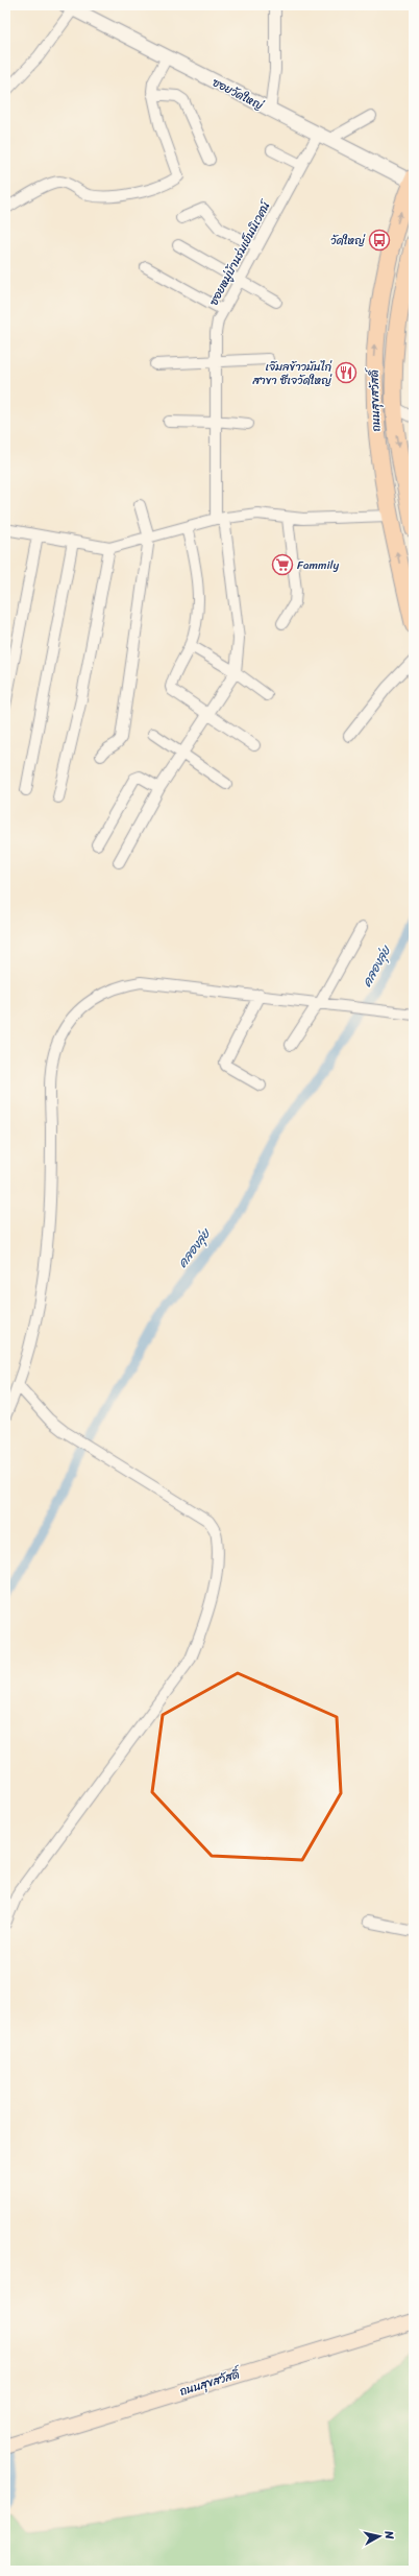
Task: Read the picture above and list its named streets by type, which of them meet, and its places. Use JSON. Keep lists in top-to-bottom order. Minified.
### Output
{"streets":{"main road":["ถนนสุขสวัสดิ์"],"street":["ซอยวัดใหญ่","ซอยหมู่บ้านร่มเย็นนิเวศน์"]},"crossings":[["ซอยวัดใหญ่","ซอยหมู่บ้านร่มเย็นนิเวศน์"],["ซอยวัดใหญ่","ถนนสุขสวัสดิ์"]],"water":["คลองลุ่ย"],"places":{"bus stop":["วัดใหญ่"],"restaurant":["เจ๊มลข้าวมันไก่ สาขา ซีเจวัดใหญ่"],"supermarket":["Fammily"]},"north":"right"}
